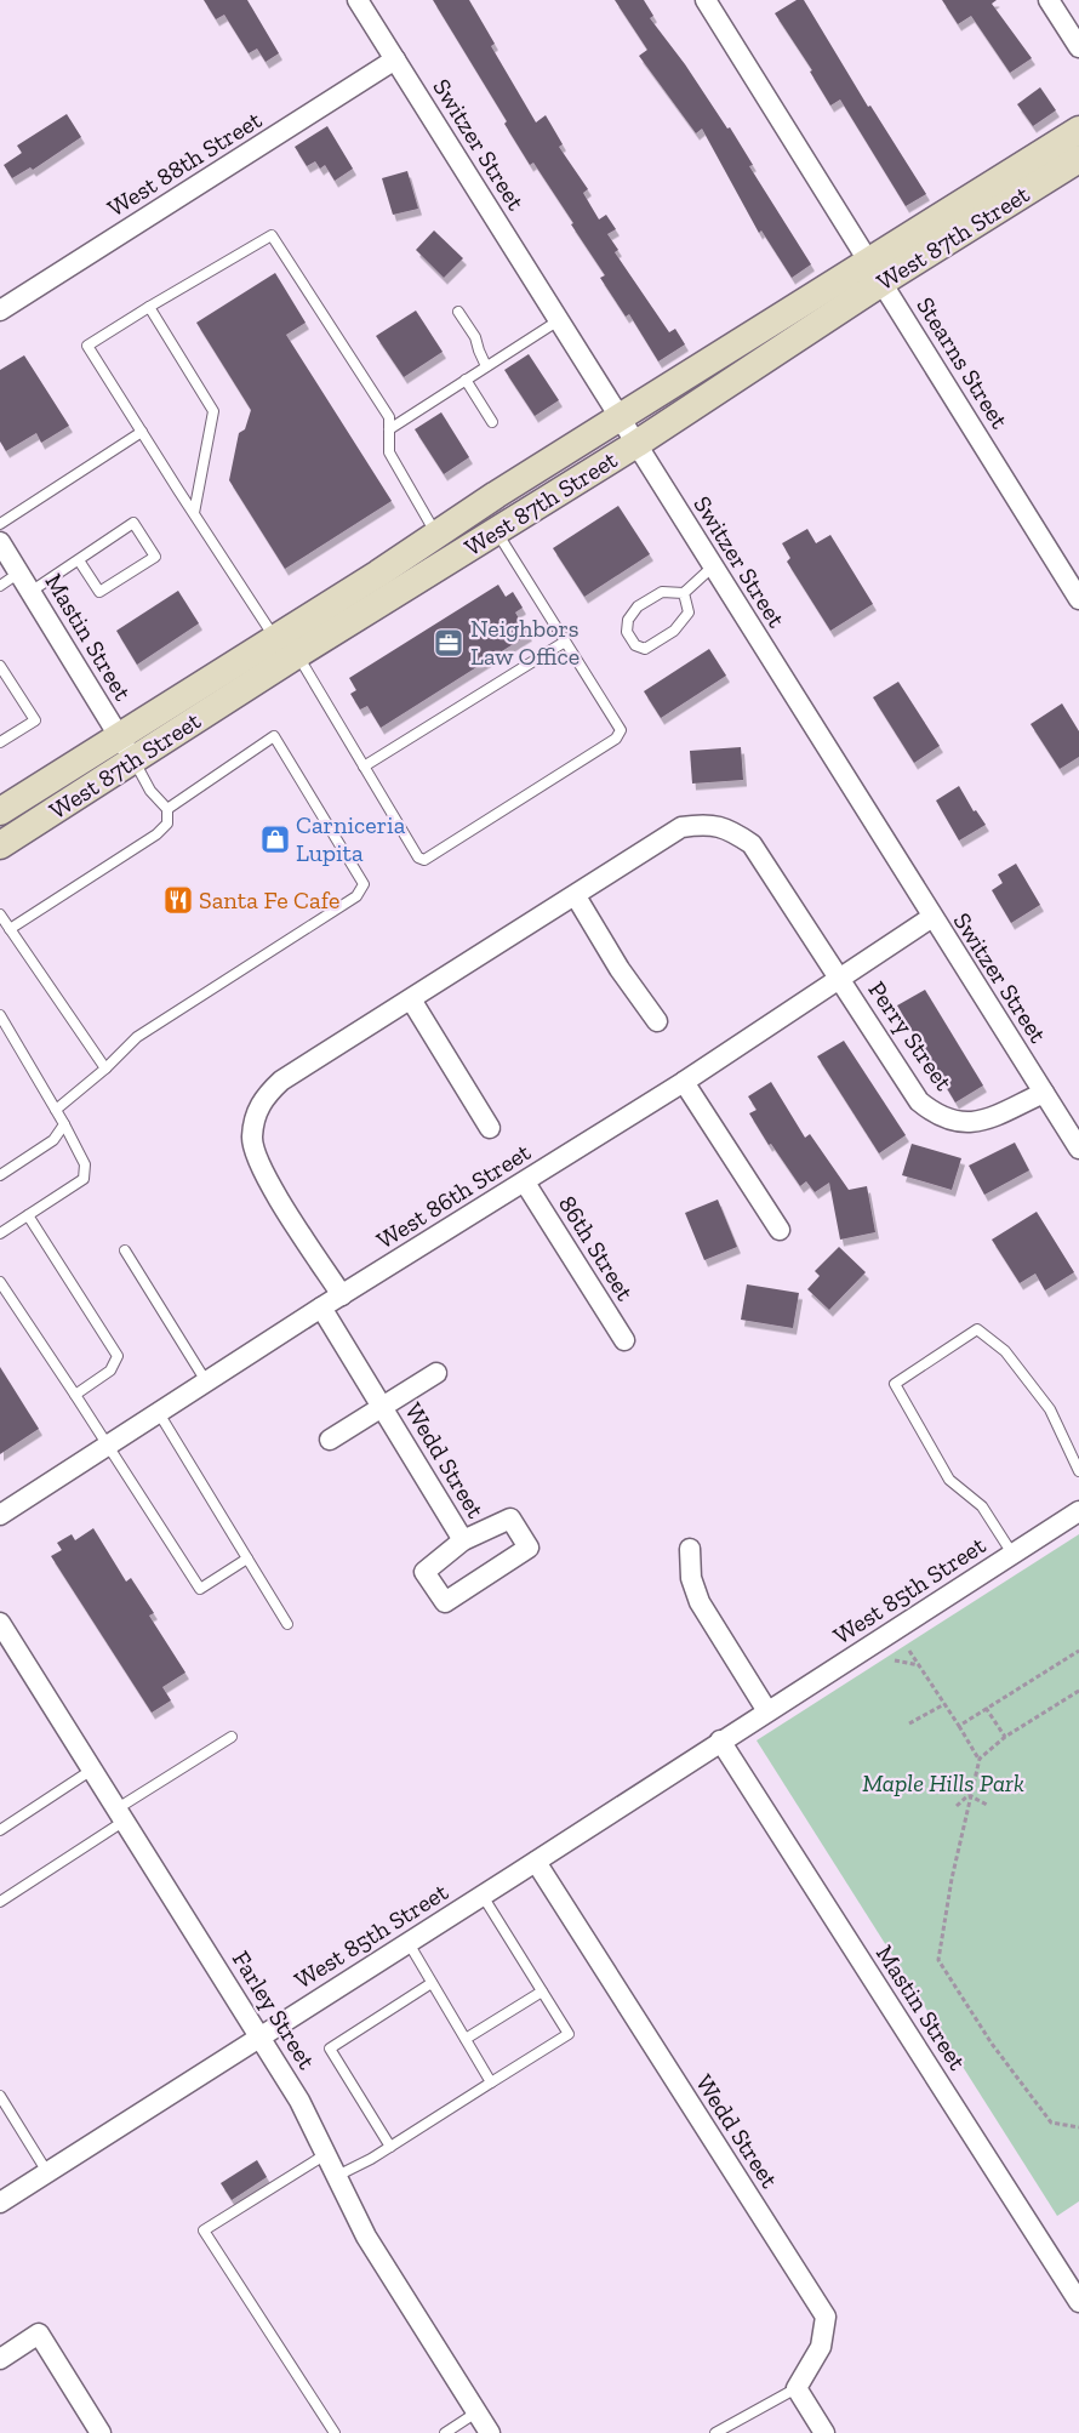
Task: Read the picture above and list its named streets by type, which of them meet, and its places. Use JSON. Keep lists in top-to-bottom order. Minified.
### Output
{"streets":{"main road":["West 87th Street"],"street":["Switzer Street","West 88th Street","Stearns Street","Mastin Street","Perry Street","West 86th Street","86th Street","Wedd Street","West 85th Street","Farley Street"]},"crossings":[["Switzer Street","West 88th Street"],["Switzer Street","West 87th Street"],["Switzer Street","Perry Street"],["Switzer Street","West 86th Street"],["West 87th Street","Stearns Street"],["West 87th Street","Mastin Street"],["Mastin Street","West 85th Street"],["Perry Street","West 86th Street"],["West 86th Street","86th Street"],["West 86th Street","Wedd Street"],["Wedd Street","West 85th Street"],["West 85th Street","Farley Street"]],"parks":["Maple Hills Park"],"places":{"office":["Neighbors Law Office"],"shop":["Carniceria Lupita"],"restaurant":["Santa Fe Cafe"]}}
